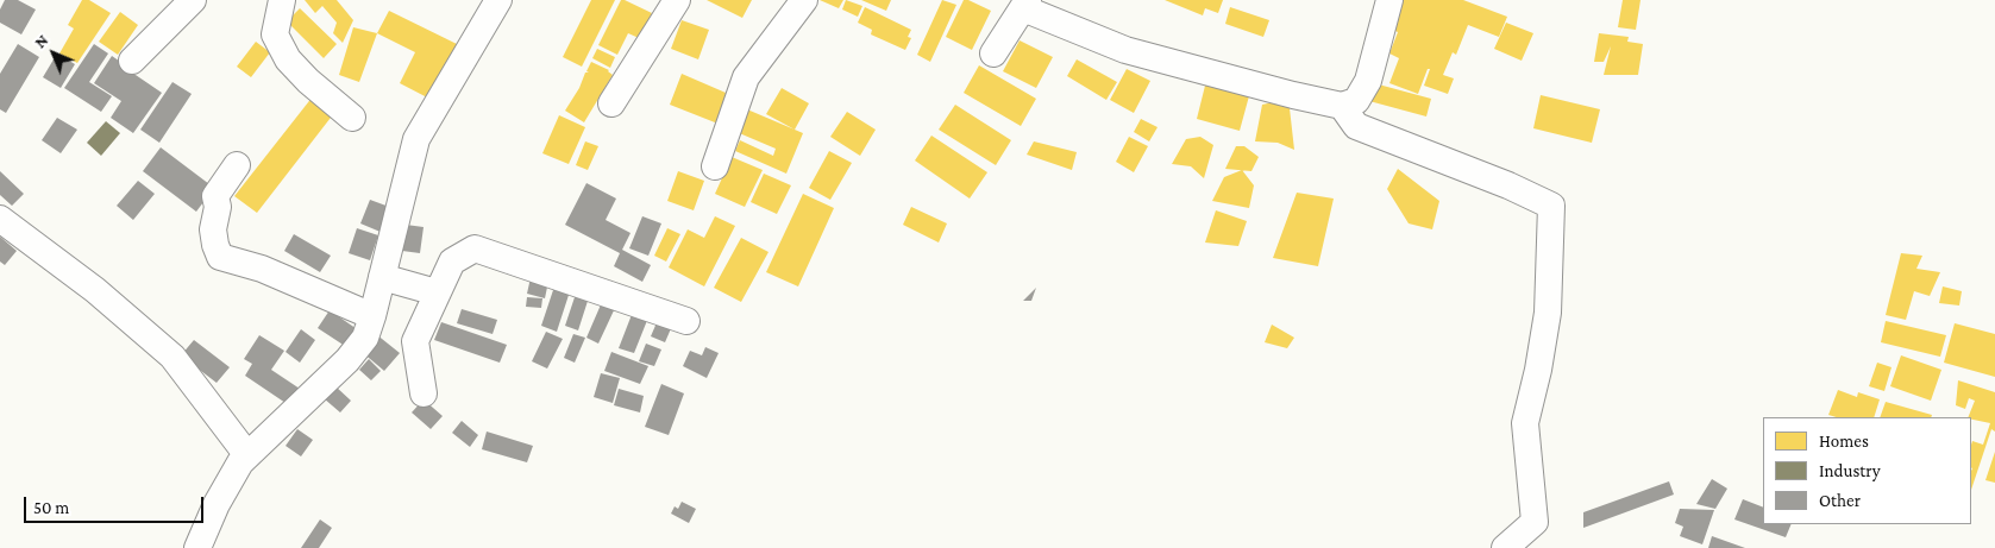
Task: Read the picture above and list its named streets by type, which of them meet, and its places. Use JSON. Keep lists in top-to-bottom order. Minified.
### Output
{"legend":["Homes","Industry","Other"],"scale_bar":"50 m","north":"top left"}
